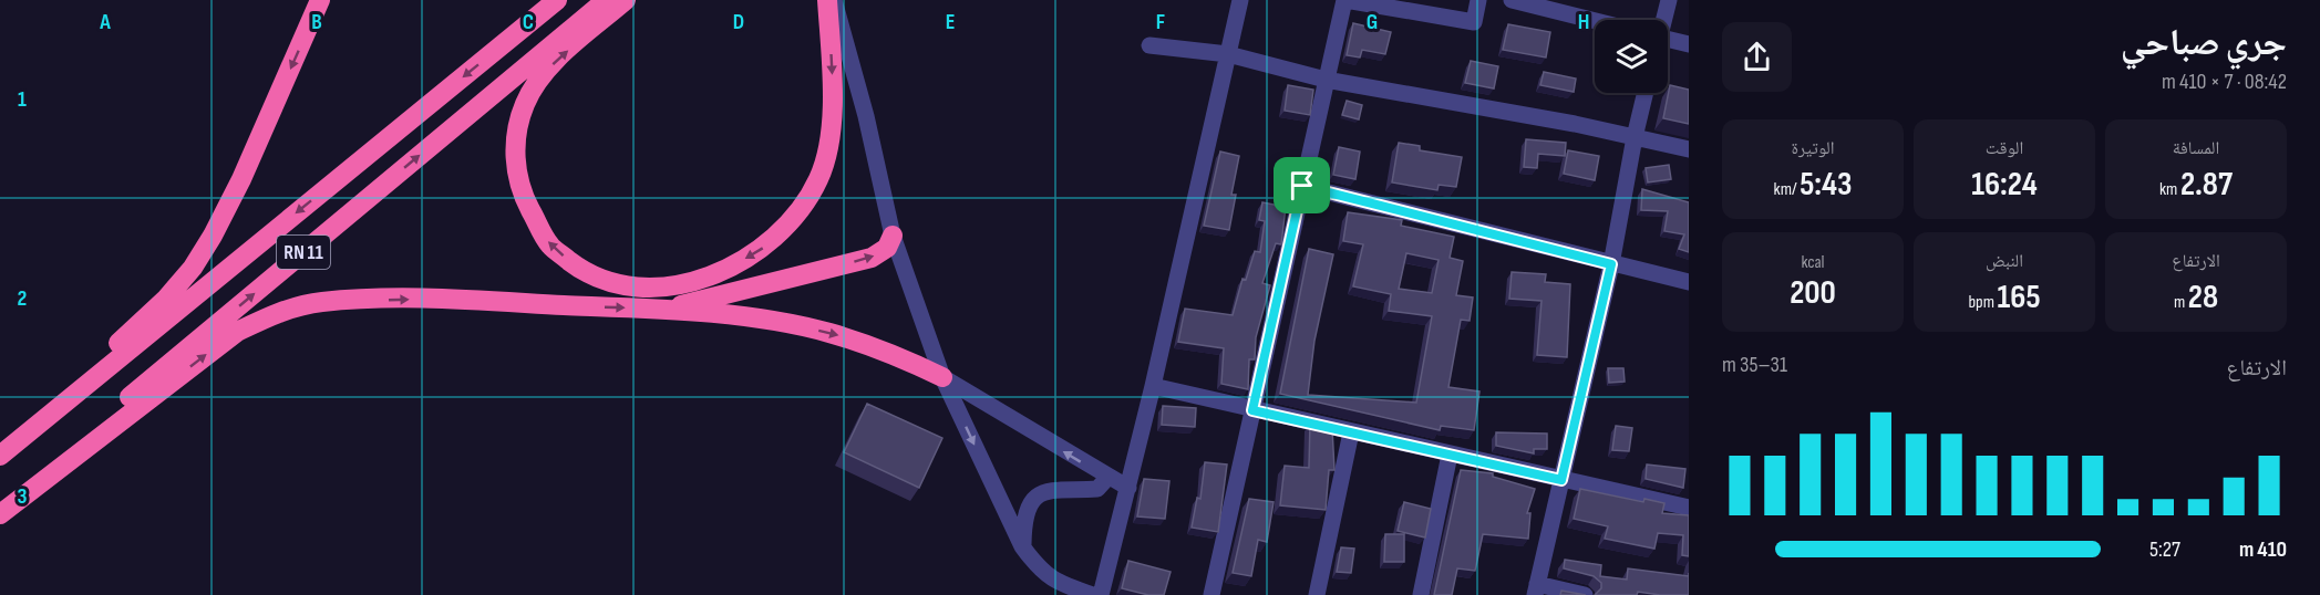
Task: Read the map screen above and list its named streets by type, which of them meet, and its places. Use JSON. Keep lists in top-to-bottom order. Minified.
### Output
{"streets":{"highway":["RN 11"]},"page":{"heading":["جري صباحي","08:42 · 7 × 410 m"],"stats":[["المسافة","2.87 km"],["الوقت","16:24"],["الوتيرة","5:43 /km"],["الارتفاع","28 m"],["النبض","165 bpm"],["kcal","200"]],"chart":["الارتفاع","31–35 m"],"list":[{"name":"410 m","note":"5:27"}]},"grid":{"columns":["A","B","C","D","E","F","G","H"],"rows":["1","2","3"]}}
